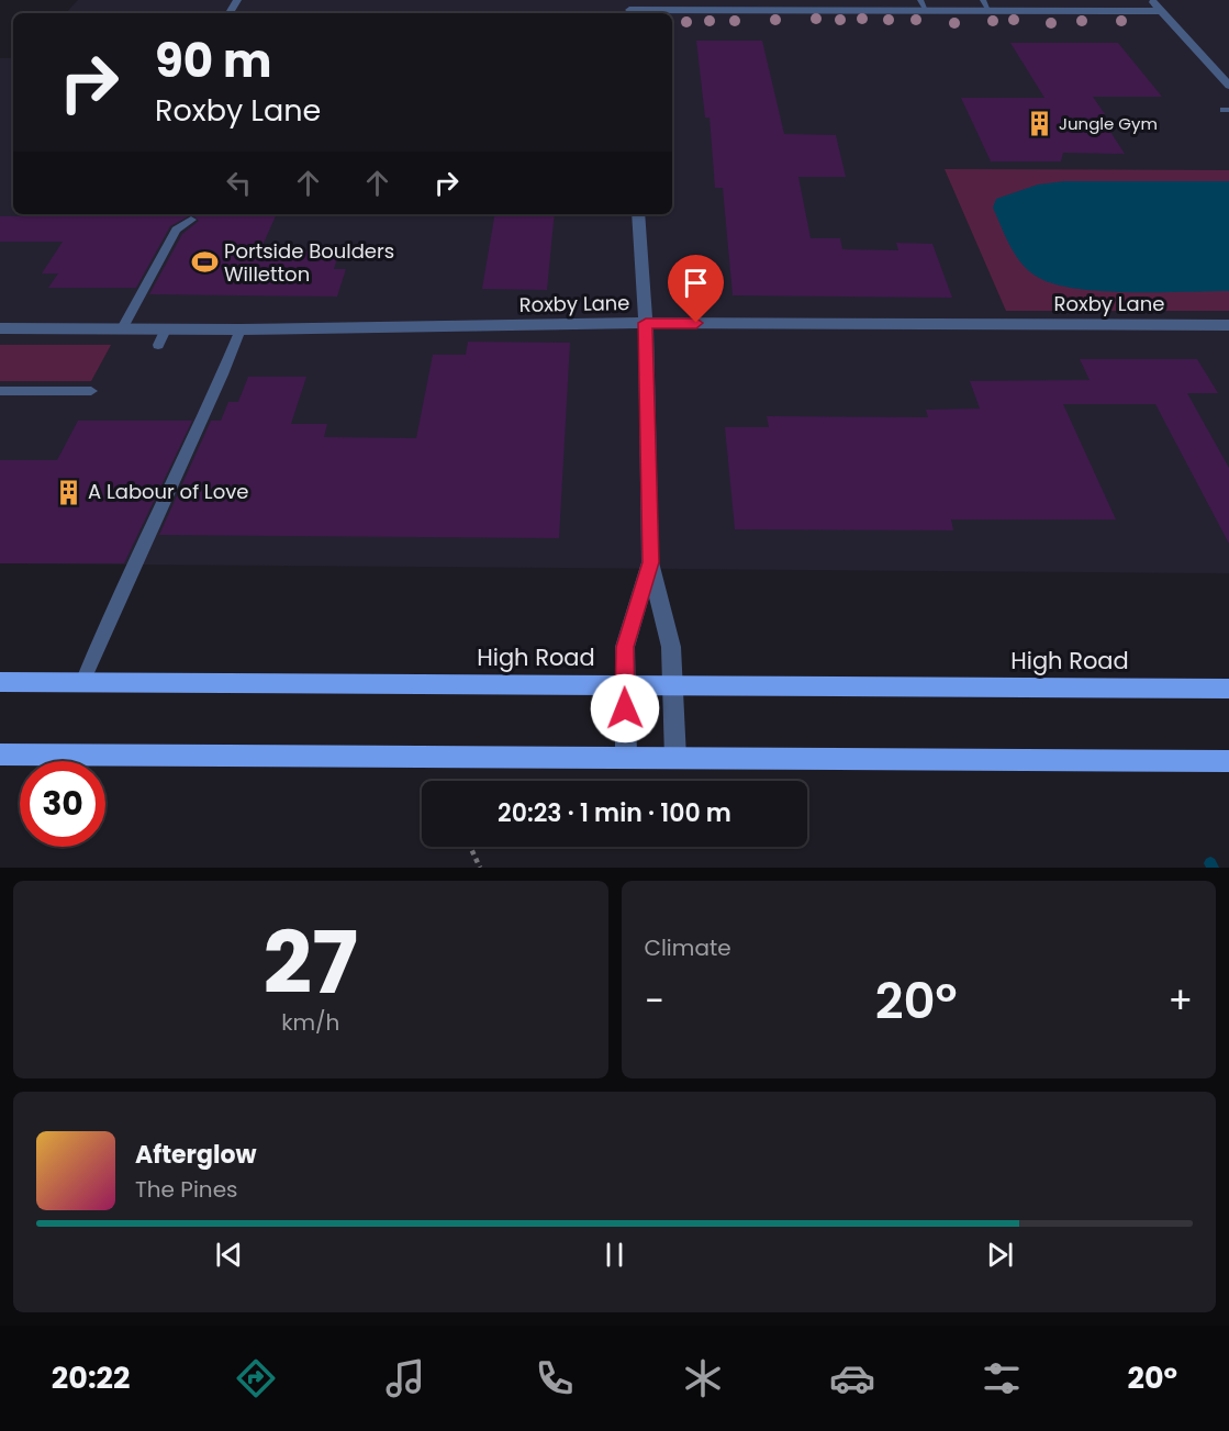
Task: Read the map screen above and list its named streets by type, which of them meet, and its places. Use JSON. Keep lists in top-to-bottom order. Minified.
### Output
{"streets":{"main road":["High Road"],"street":["Roxby Lane"]},"places":{"building":["Jungle Gym","A Labour of Love"],"sports":["Portside Boulders Willetton"]},"page":{"turn":["90 m","Roxby Lane"],"limit":"30","trip":"20:23 · 1 min · 100 m","tile":[["27","km/h"],"Climate"],"heat":["−","20°","+"],"song":["Afterglow","The Pines"],"tabs":["20:22","20°"]}}
